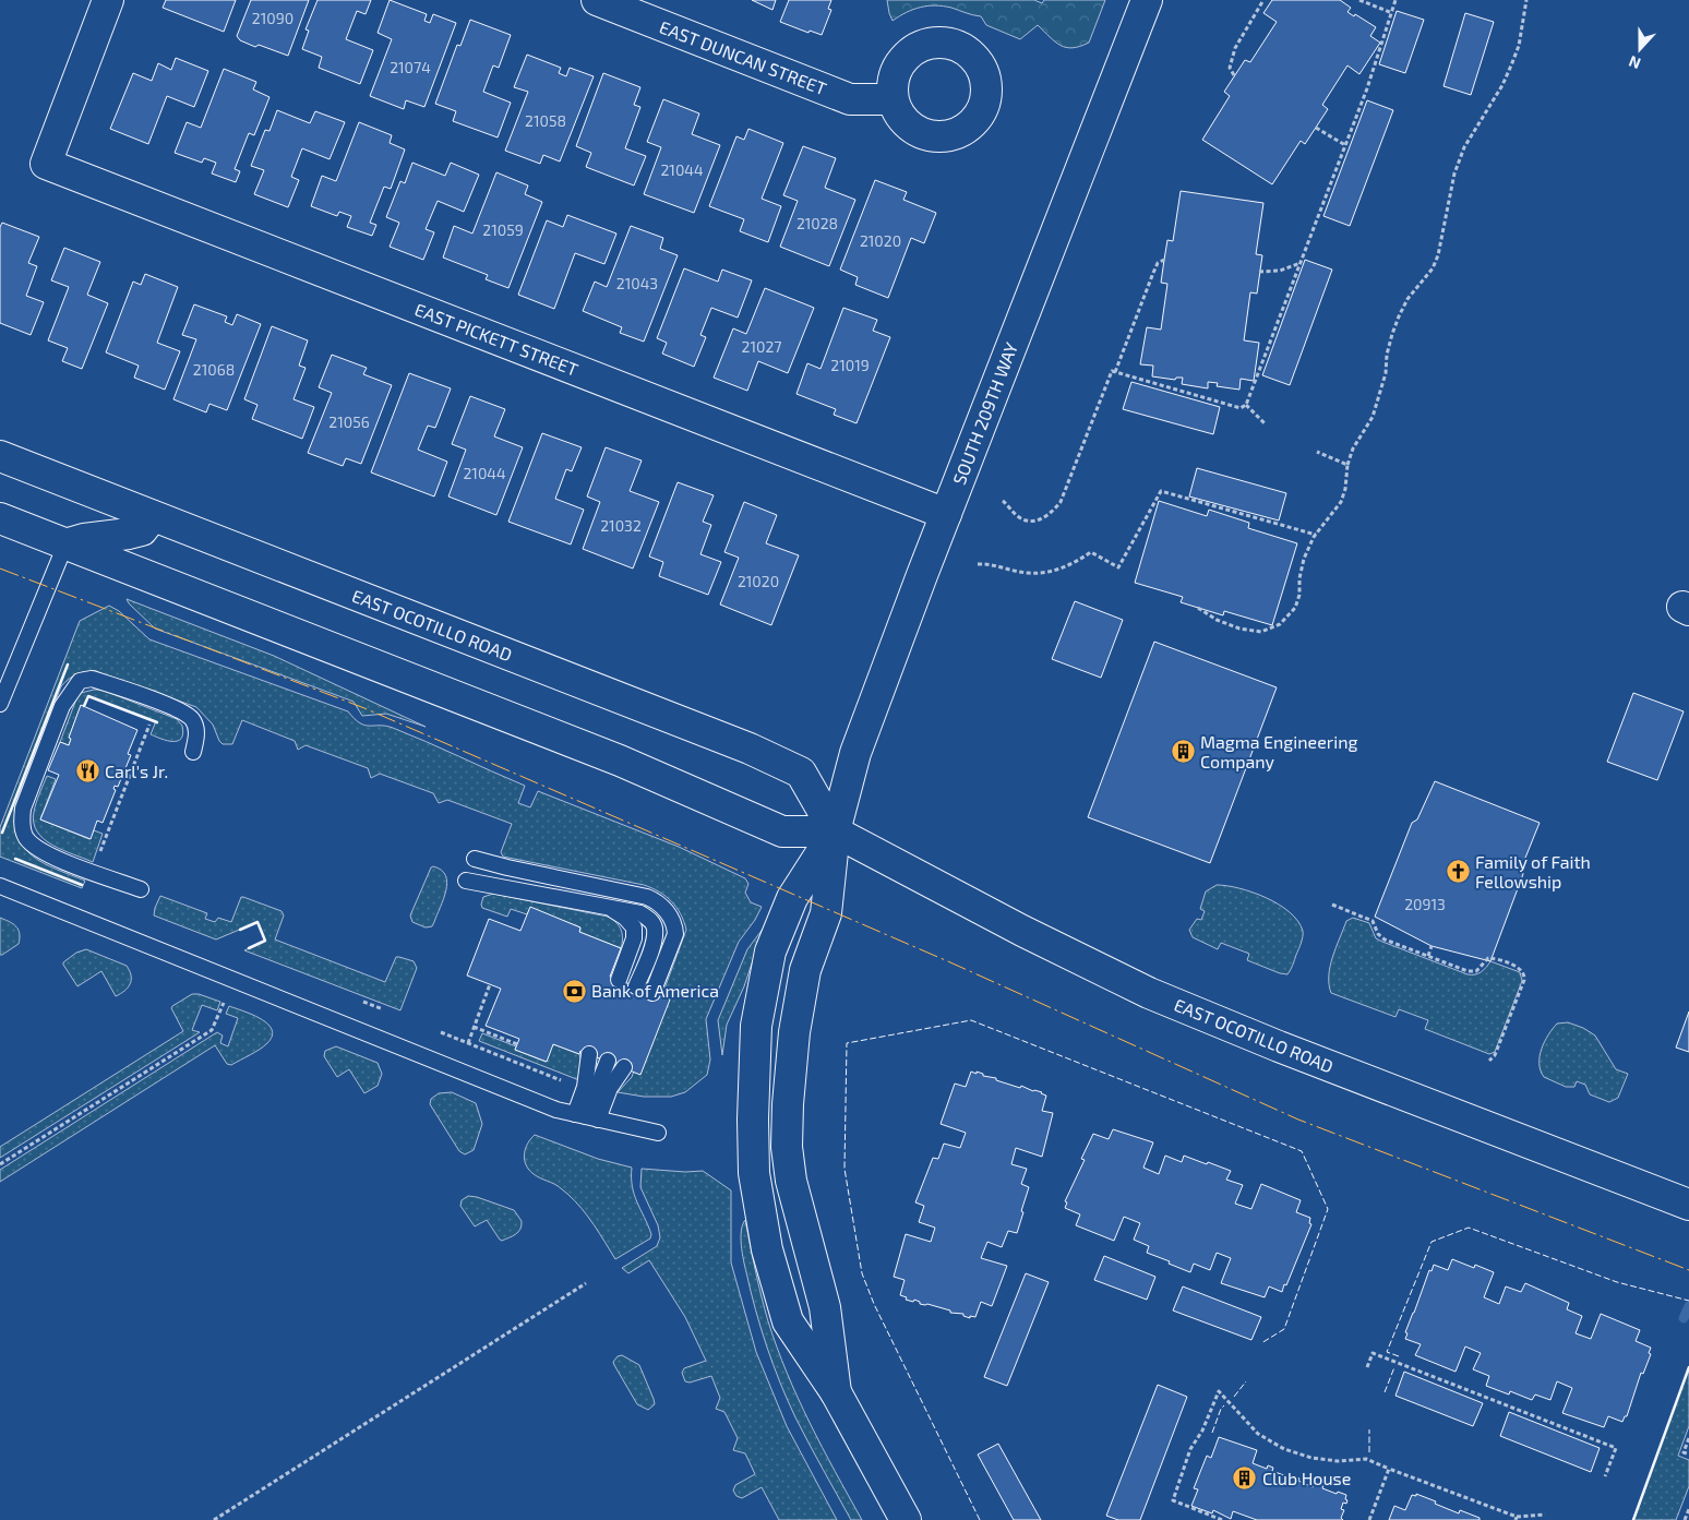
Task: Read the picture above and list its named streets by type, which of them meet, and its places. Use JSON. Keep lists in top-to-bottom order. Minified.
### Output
{"streets":{"street":["EAST DUNCAN STREET","EAST PICKETT STREET","SOUTH 209TH WAY","EAST OCOTILLO ROAD"]},"crossings":[["EAST PICKETT STREET","SOUTH 209TH WAY"],["SOUTH 209TH WAY","EAST OCOTILLO ROAD"]],"places":{"building":["Magma Engineering Company","Club House"],"restaurant":["Carl's Jr."],"church":["Family of Faith Fellowship"],"bank":["Bank of America"]},"house_numbers":["21090","21074","21058","21044","21028","21059","21020","21043","21027","21019","21068","21056","21044","21032","21020","20913"],"north":"bottom"}
